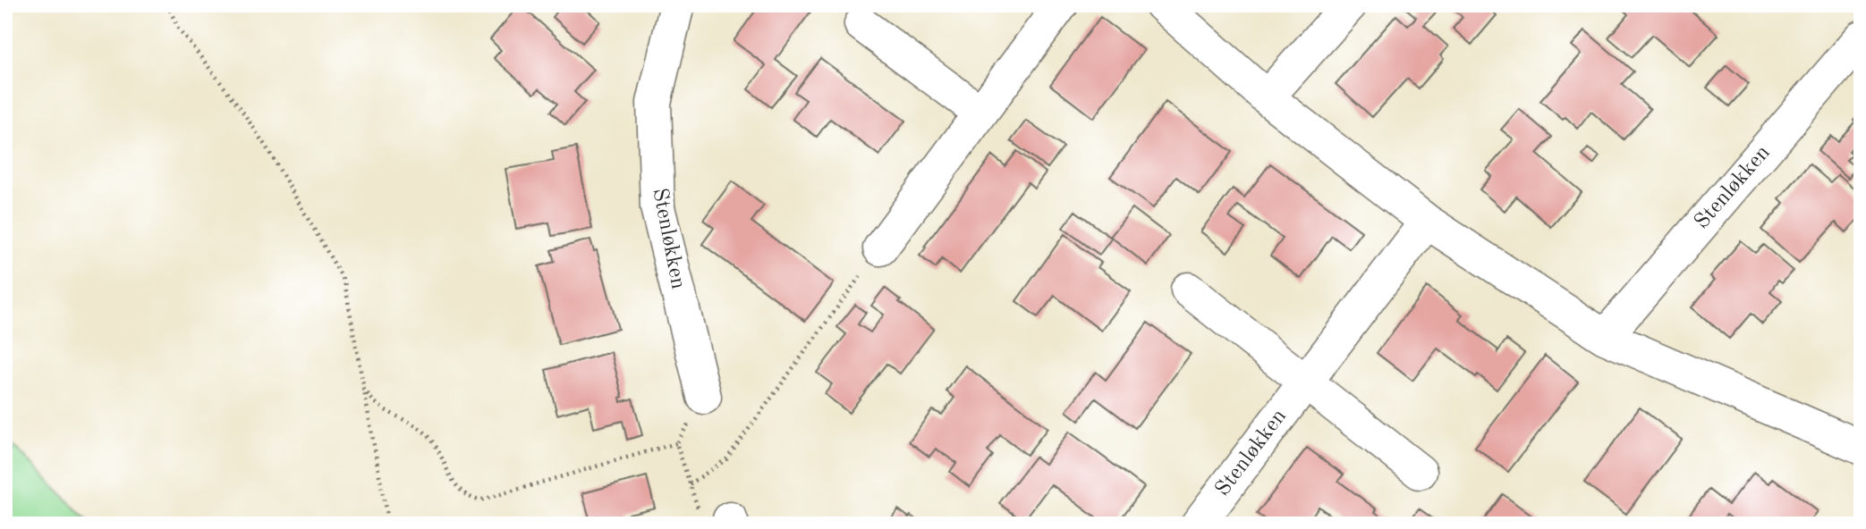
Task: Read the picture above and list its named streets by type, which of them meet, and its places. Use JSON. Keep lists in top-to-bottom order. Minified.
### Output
{"streets":{"street":["Stenløkken"]}}
